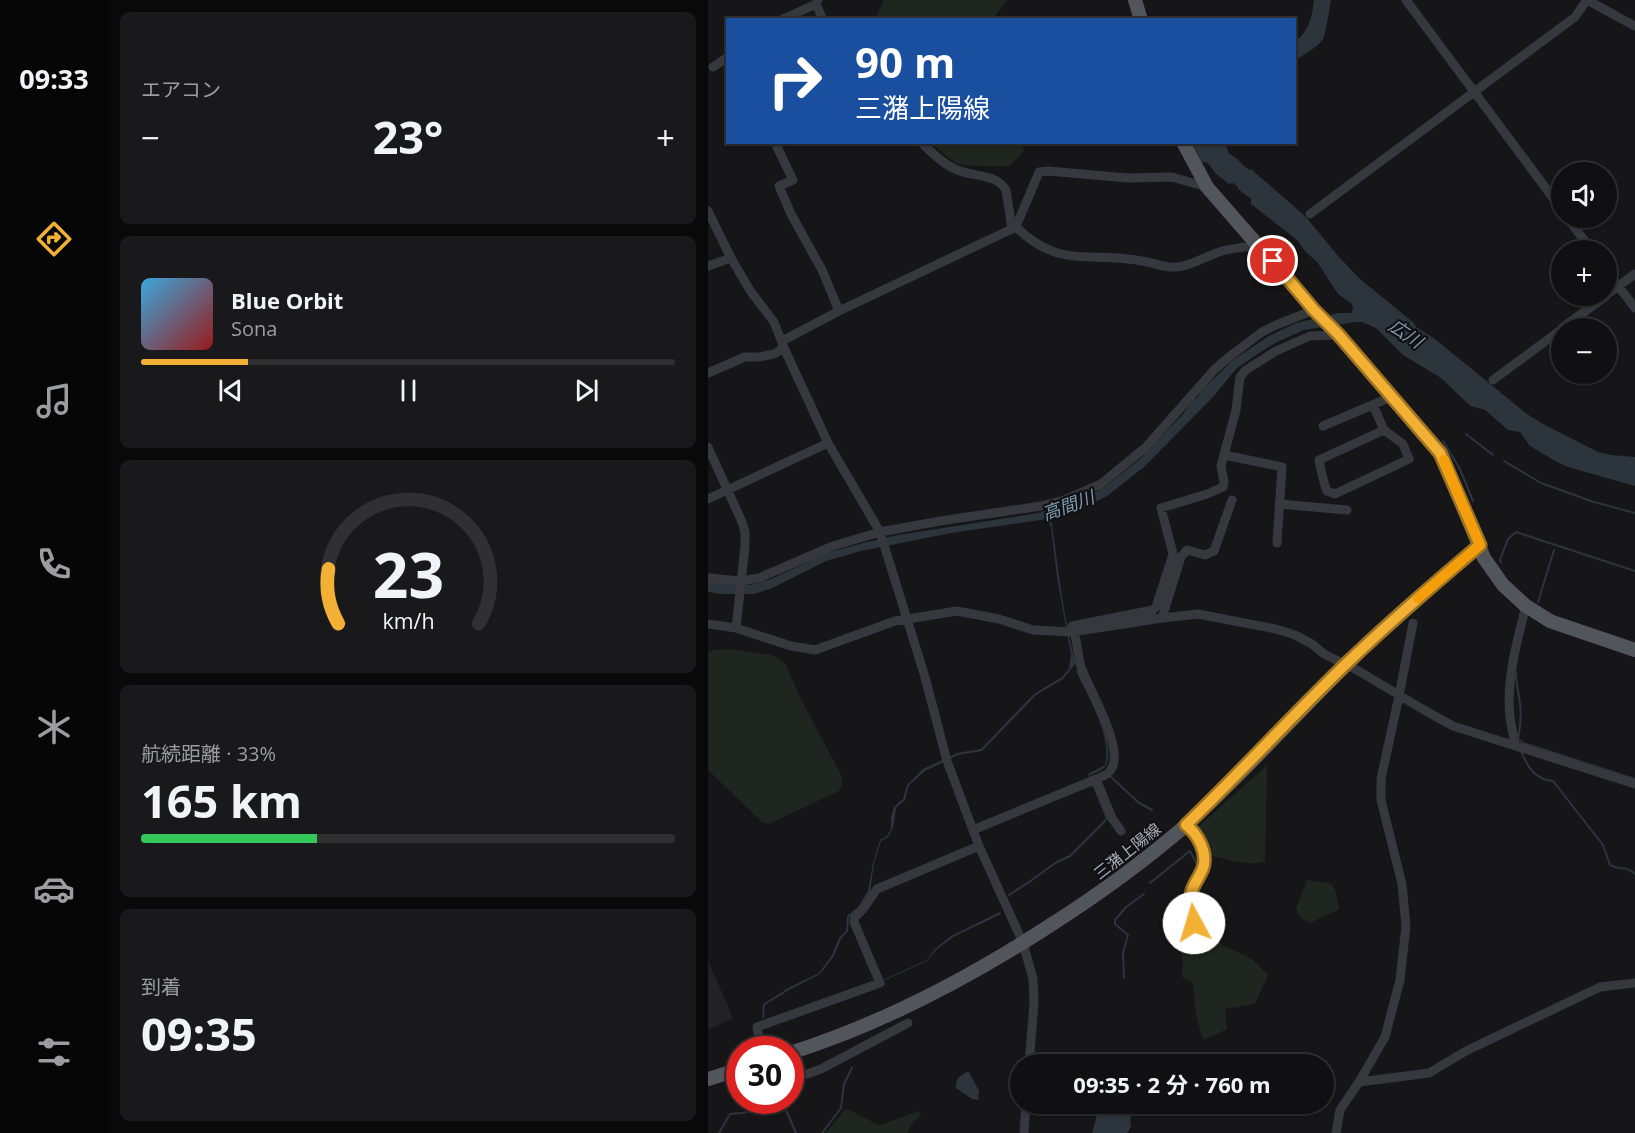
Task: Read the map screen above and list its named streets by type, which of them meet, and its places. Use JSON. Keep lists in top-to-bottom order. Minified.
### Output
{"streets":{"main road":["三潴上陽線"]},"water":["広川","高間川"],"page":{"tabs":"09:33","tile":["エアコン",["航続距離 · 33%","165 km"],["到着","09:35"]],"turn":["90 m","三潴上陽線"],"heat":["−","23°","+"],"map_buttons":["+","−"],"song":["Blue Orbit","Sona"],"limit":"30","trip":"09:35 · 2 分 · 760 m","gauge":["23","km/h"]}}
